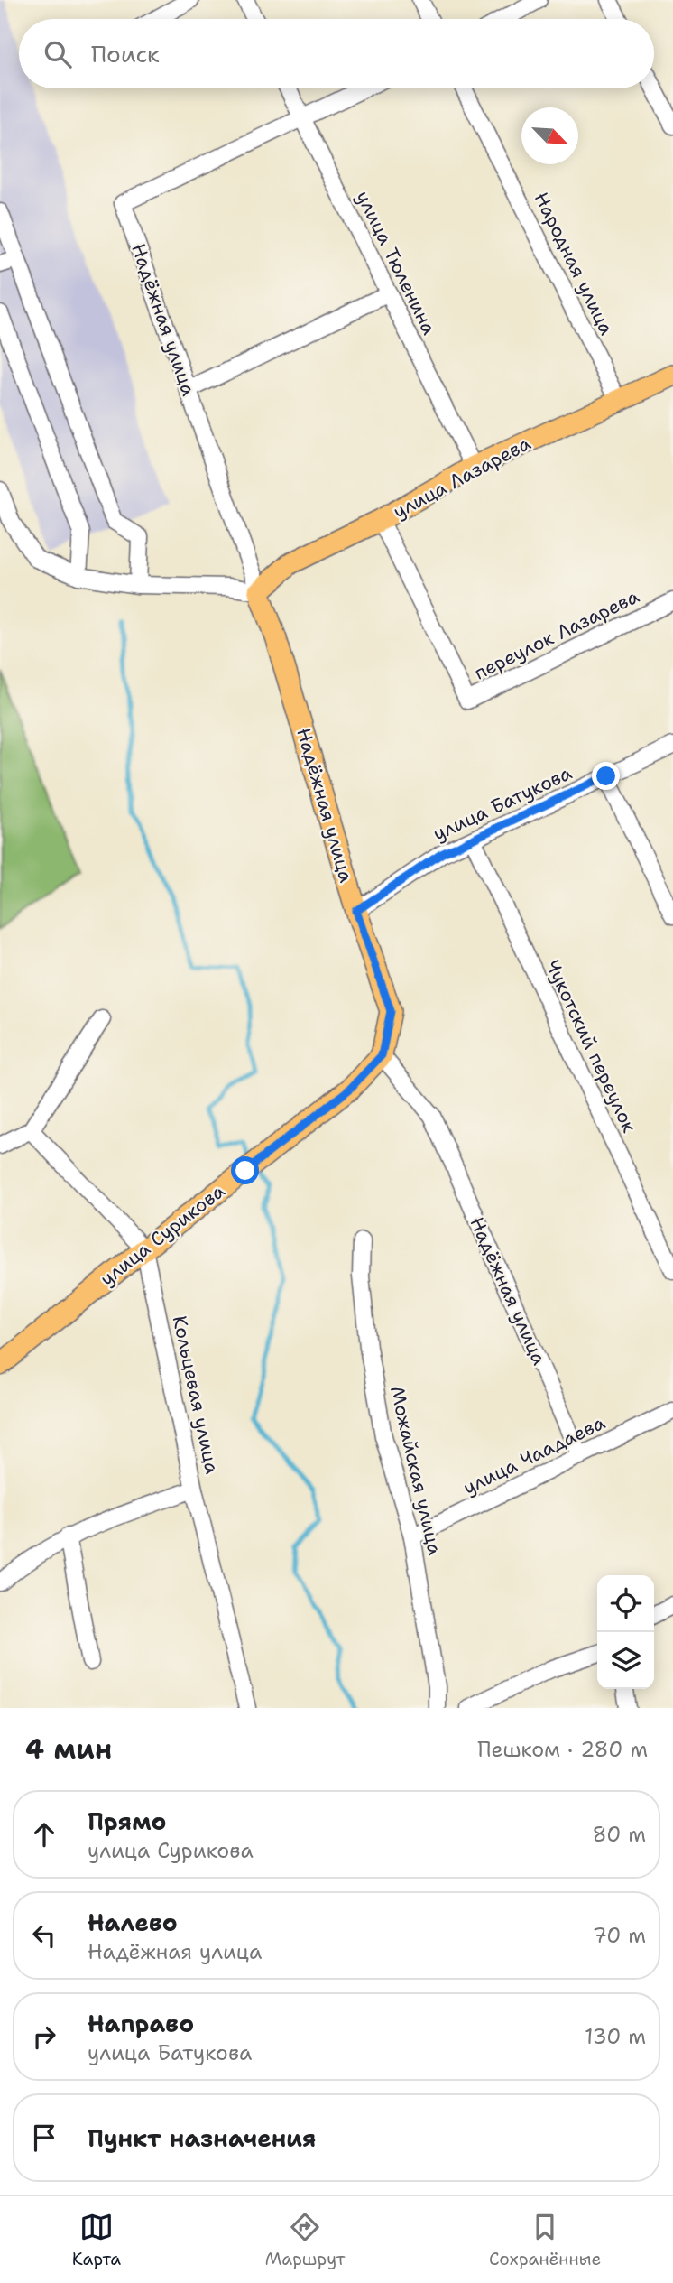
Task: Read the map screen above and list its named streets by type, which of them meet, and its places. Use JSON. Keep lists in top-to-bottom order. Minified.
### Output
{"streets":{"main road":["Надёжная улица","улица Лазарева","улица Сурикова"],"street":["улица Тюленина","Народная улица","переулок Лазарева","улица Батукова","Чукотский переулок","Кольцевая улица","улица Чаадаева","Можайская улица"]},"crossings":[["улица Тюленина","Надёжная улица"],["улица Тюленина","улица Лазарева"],["Народная улица","улица Лазарева"],["Надёжная улица","улица Лазарева"],["Надёжная улица","улица Батукова"],["Надёжная улица","улица Сурикова"],["Надёжная улица","улица Чаадаева"],["улица Лазарева","переулок Лазарева"],["улица Батукова","Чукотский переулок"],["улица Сурикова","Кольцевая улица"],["улица Чаадаева","Можайская улица"]],"north":"bottom right","page":{"search":"Поиск","heading":["4 мин","Пешком · 280 m"],"list":[["Прямо","улица Сурикова","80 m"],["Налево","Надёжная улица","70 m"],["Направо","улица Батукова","130 m"],"Пункт назначения"],"nav":["Карта","Маршрут","Сохранённые"]}}
